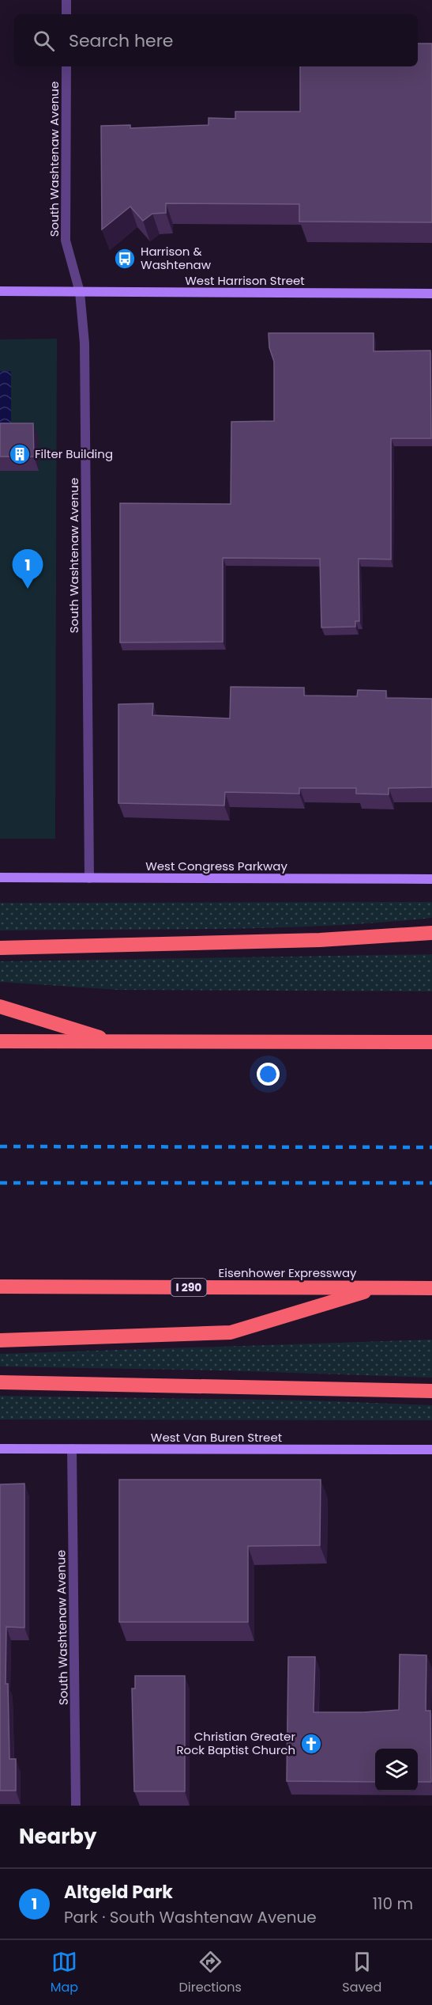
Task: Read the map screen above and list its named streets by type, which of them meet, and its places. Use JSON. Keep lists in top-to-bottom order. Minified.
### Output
{"streets":{"highway":["Eisenhower Expressway","I 290"],"street":["South Washtenaw Avenue","West Harrison Street","West Congress Parkway","West Van Buren Street"]},"crossings":[["South Washtenaw Avenue","West Harrison Street"],["South Washtenaw Avenue","West Congress Parkway"],["South Washtenaw Avenue","West Van Buren Street"]],"places":{"bus stop":["Harrison & Washtenaw"],"building":["Filter Building"],"church":["Christian Greater Rock Baptist Church"]},"page":{"search":"Search here","pins":"1","heading":"Nearby","list":[{"mark":"1","name":"Altgeld Park","note":"Park · South Washtenaw Avenue","value":"110 m"}],"nav":["Map","Directions","Saved"]}}
